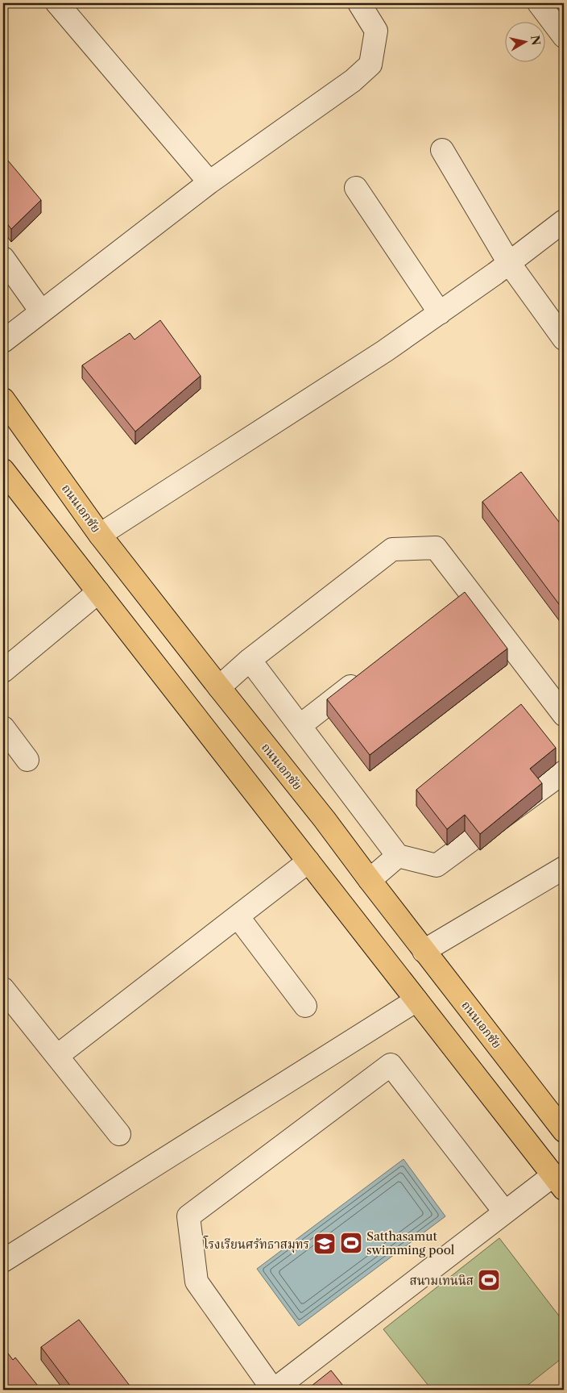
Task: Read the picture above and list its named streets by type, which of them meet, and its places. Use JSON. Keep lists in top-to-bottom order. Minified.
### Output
{"streets":{"main road":["ถนนเอกชัย"]},"places":{"sports":["Satthasamut swimming pool","สนามเทนนิส"],"school or university":["โรงเรียนศรัทธาสมุทร"]},"north":"right"}
